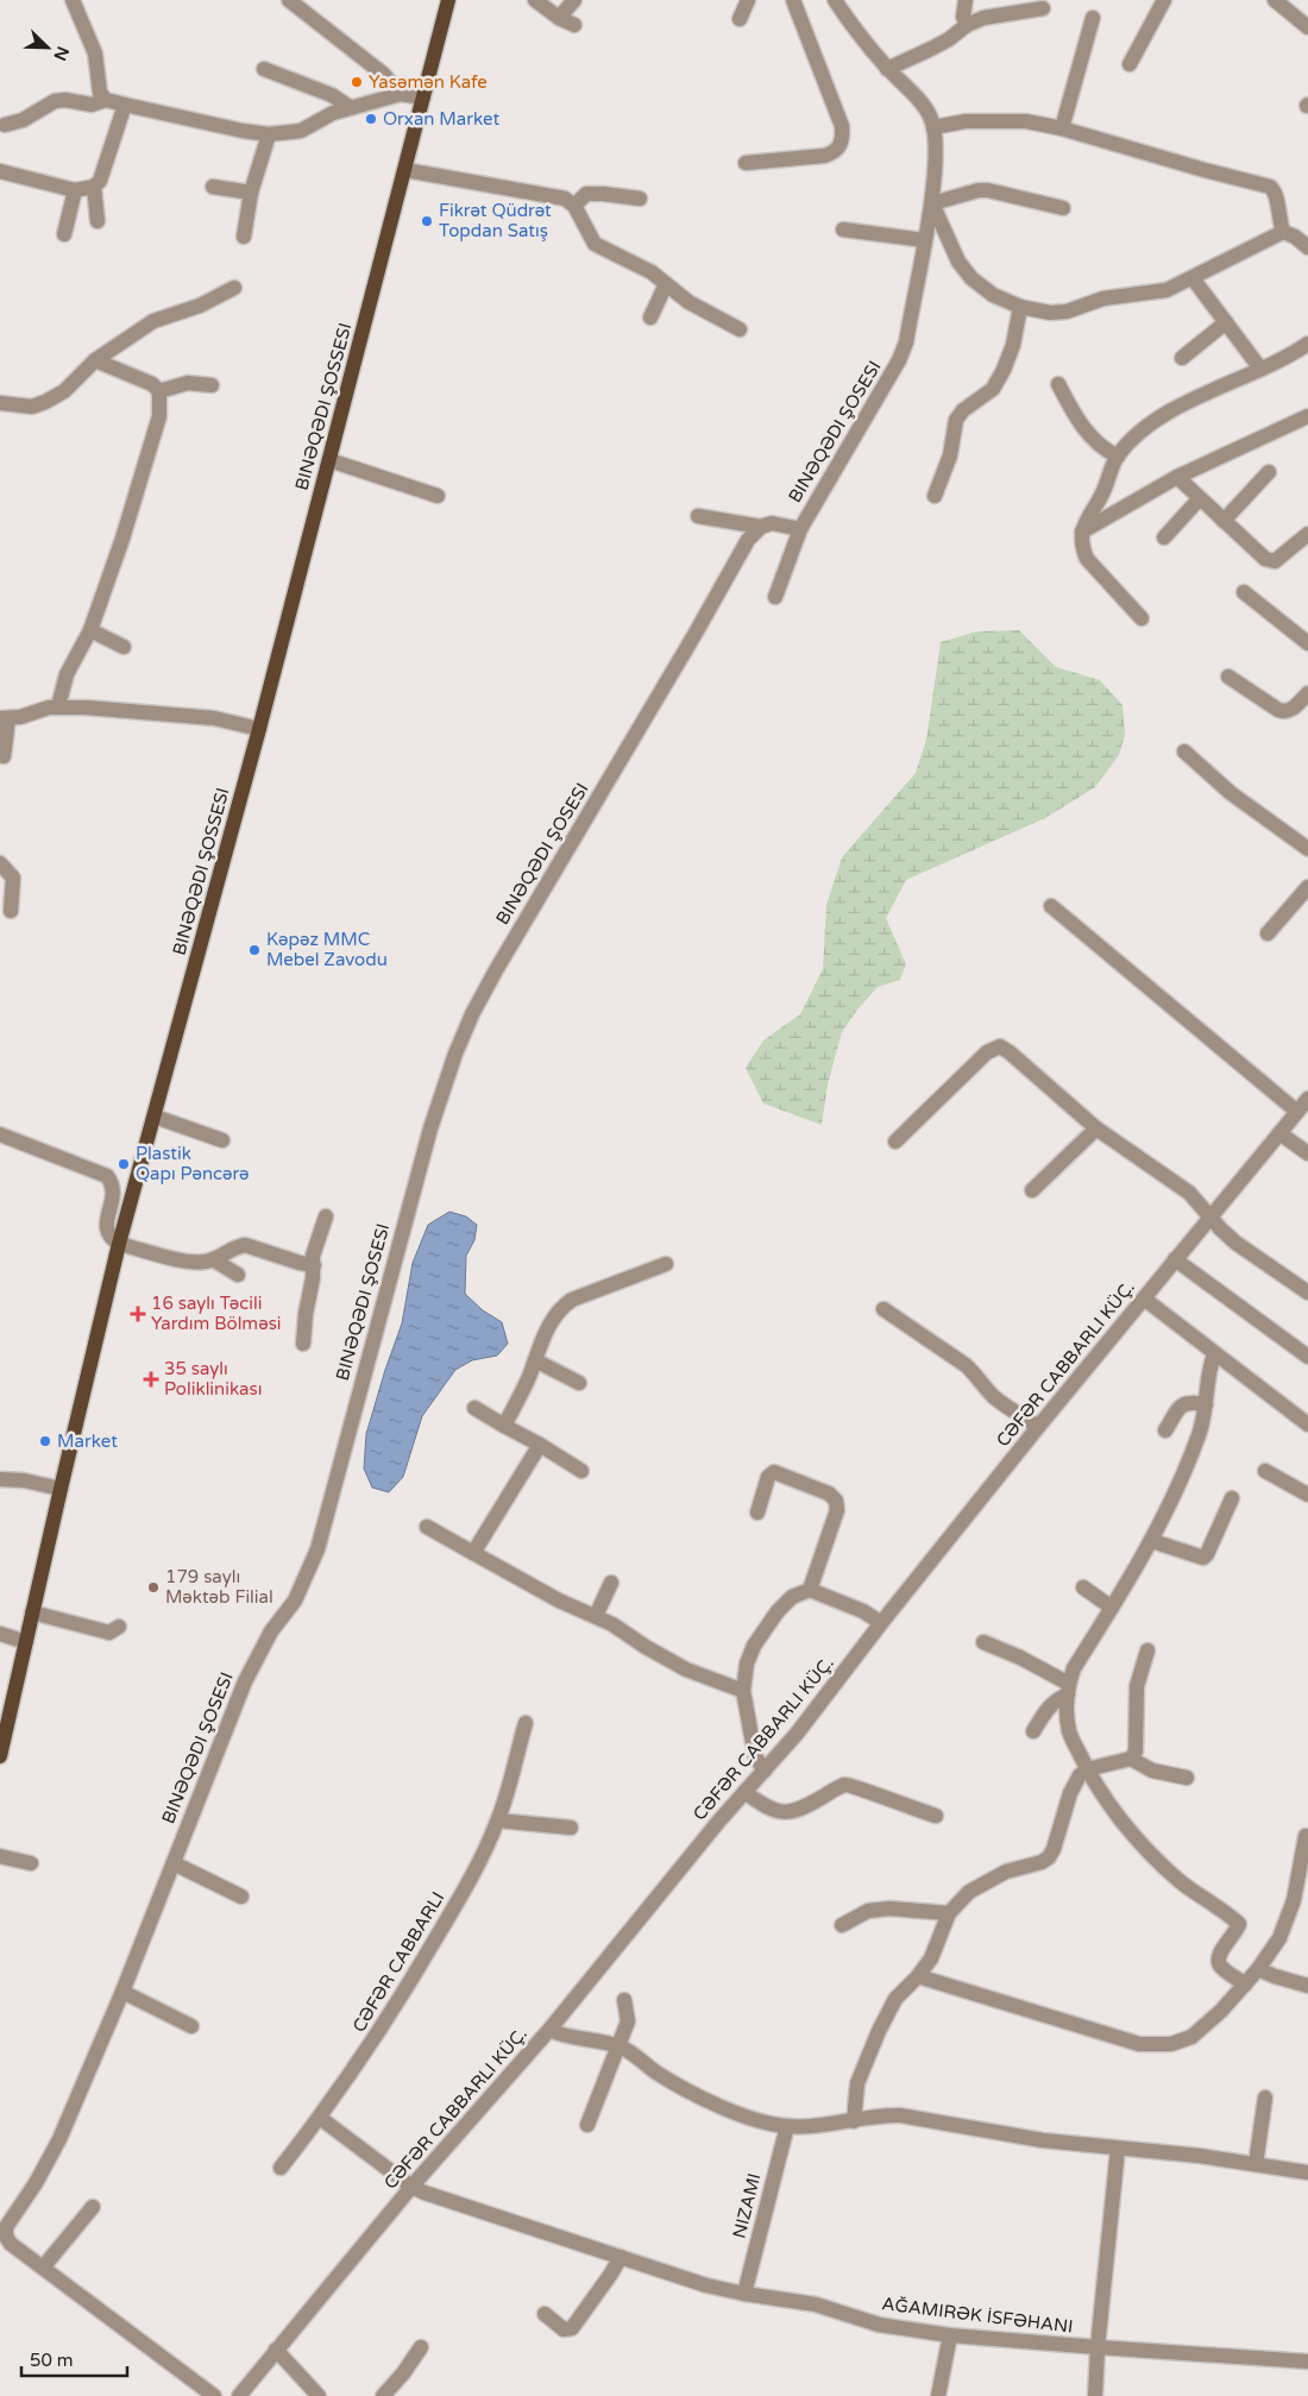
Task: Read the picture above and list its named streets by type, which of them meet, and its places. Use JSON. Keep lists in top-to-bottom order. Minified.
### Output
{"streets":{"main road":["BINƏQƏDI ŞOSSESI"],"street":["BINƏQƏDI ŞOSESI","NIZAMI","AĞAMIRƏK İSFƏHANI"]},"crossings":[["NIZAMI","AĞAMIRƏK İSFƏHANI"]],"places":{"other":["Yasəmən Kafe","Orxan Market","Fikrət Qüdrət Topdan Satış","Kəpəz MMC Mebel Zavodu","Plastik Qapı Pəncərə","Market","179 saylı Məktəb Filial"],"health":["16 saylı Təcili Yardım Bölməsi","35 saylı Poliklinikası"]},"scale_bar":"50 m","north":"bottom right"}
